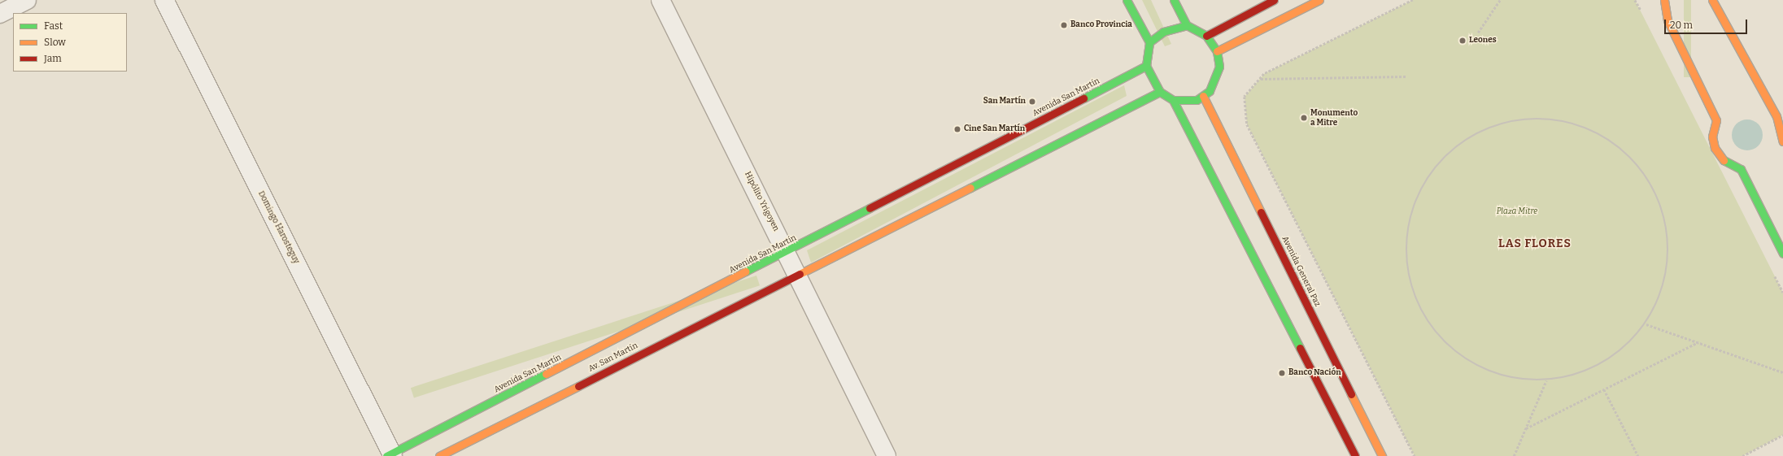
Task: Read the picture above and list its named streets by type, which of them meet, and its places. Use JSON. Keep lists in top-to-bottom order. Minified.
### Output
{"streets":{"main road":["Avenida San Martín","Avenida General Paz","Av. San Martín"],"street":["Hipólito Yrigoyen","Domingo Harosteguy"]},"crossings":[["Avenida San Martín","Hipólito Yrigoyen"],["Avenida San Martín","Domingo Harosteguy"],["Avenida San Martín","Avenida General Paz"],["Hipólito Yrigoyen","Av. San Martín"]],"districts":["LAS FLORES"],"parks":["Plaza Mitre"],"places":["Banco Provincia","Leones","San Martín","Monumento a Mitre","Cine San Martín","Banco Nación"],"legend":["Fast","Slow","Jam"],"scale_bar":"20 m"}
